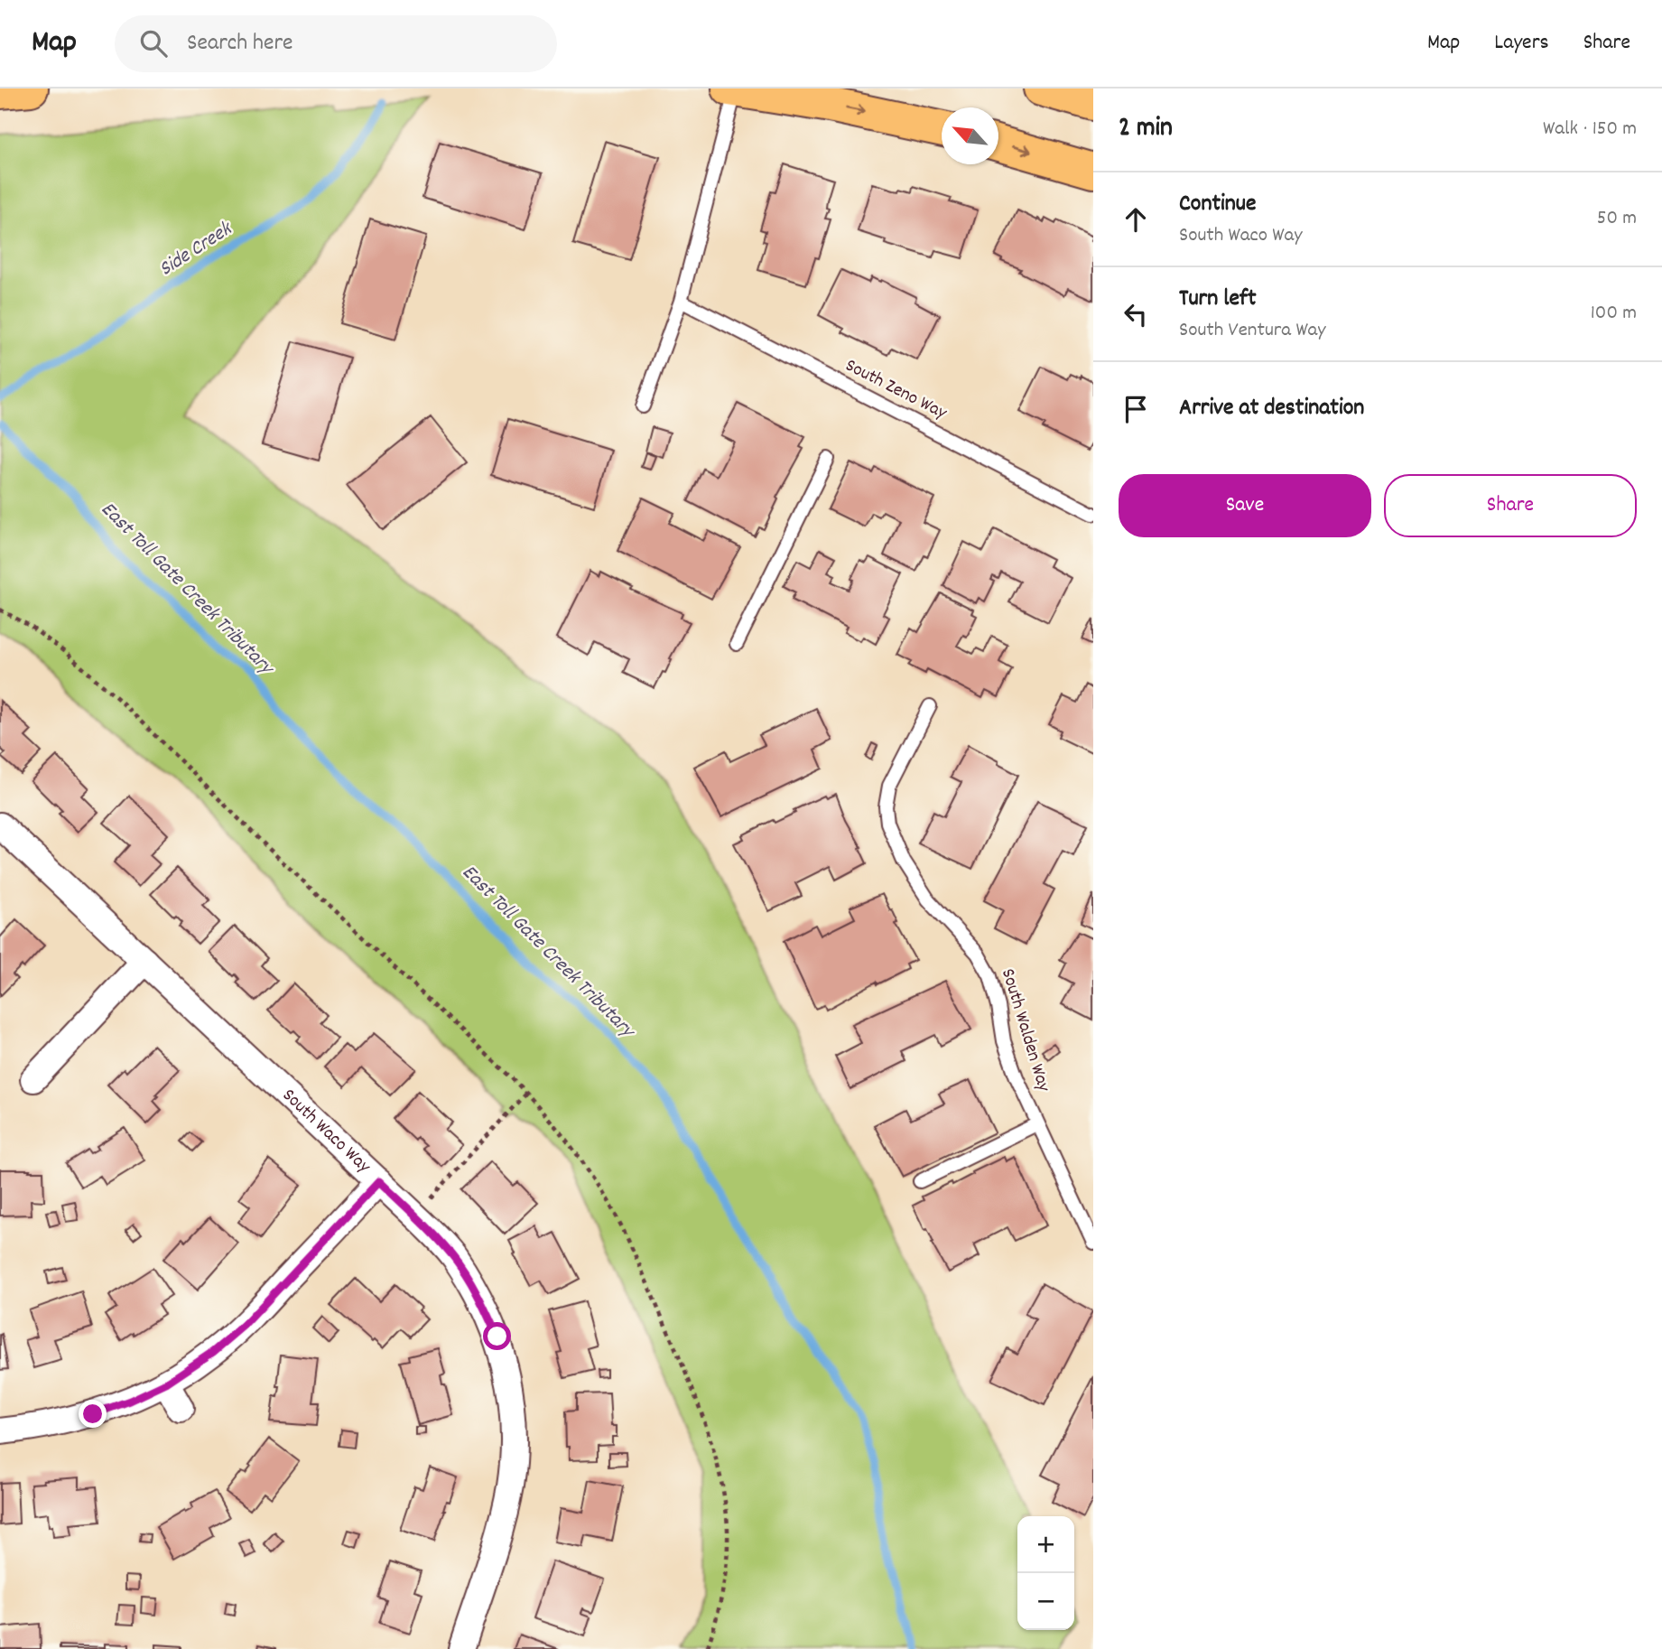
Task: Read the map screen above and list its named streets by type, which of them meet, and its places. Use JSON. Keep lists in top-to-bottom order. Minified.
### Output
{"streets":{"street":["South Waco Way"],"lane":["South Zeno Way","South Walden Way"]},"water":["Side Creek","East Toll Gate Creek Tributary"],"north":"top left","page":{"header":"Map","search":"Search here","nav":["Map","Layers","Share"],"heading":["2 min","Walk · 150 m"],"list":[["Continue","South Waco Way","50 m"],["Turn left","South Ventura Way","100 m"],"Arrive at destination"],"buttons":["Save","Share"],"map_buttons":["+","−"]}}
